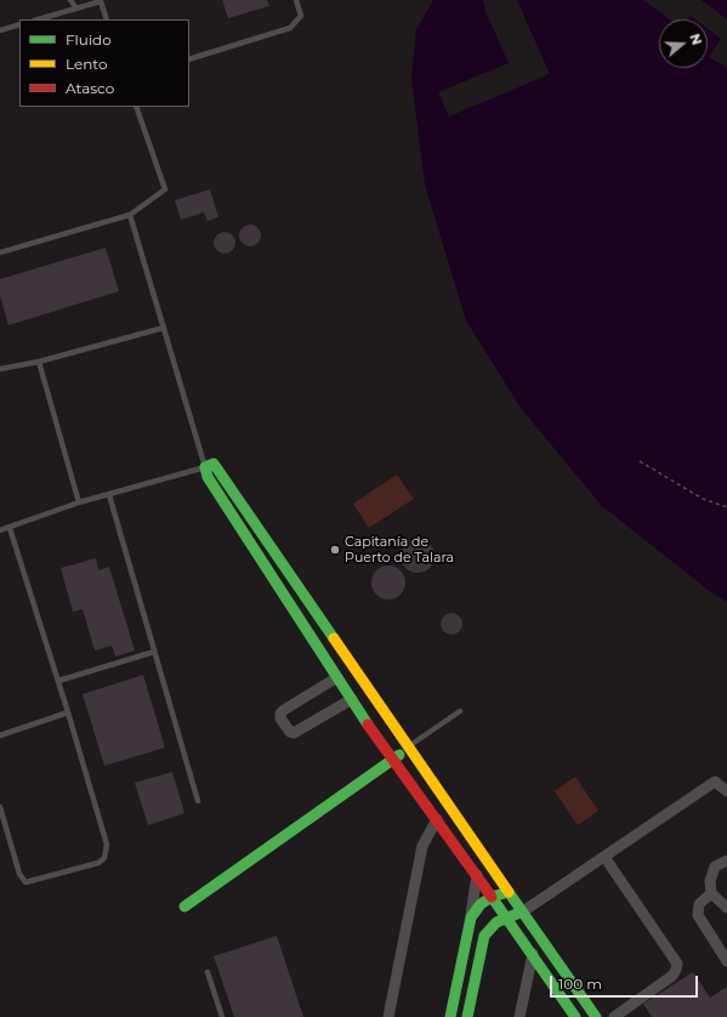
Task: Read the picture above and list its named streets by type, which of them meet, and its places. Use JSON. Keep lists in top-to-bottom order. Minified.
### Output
{"places":["Capitanía de Puerto de Talara"],"legend":["Fluido","Lento","Atasco"],"scale_bar":"100 m","north":"right"}
